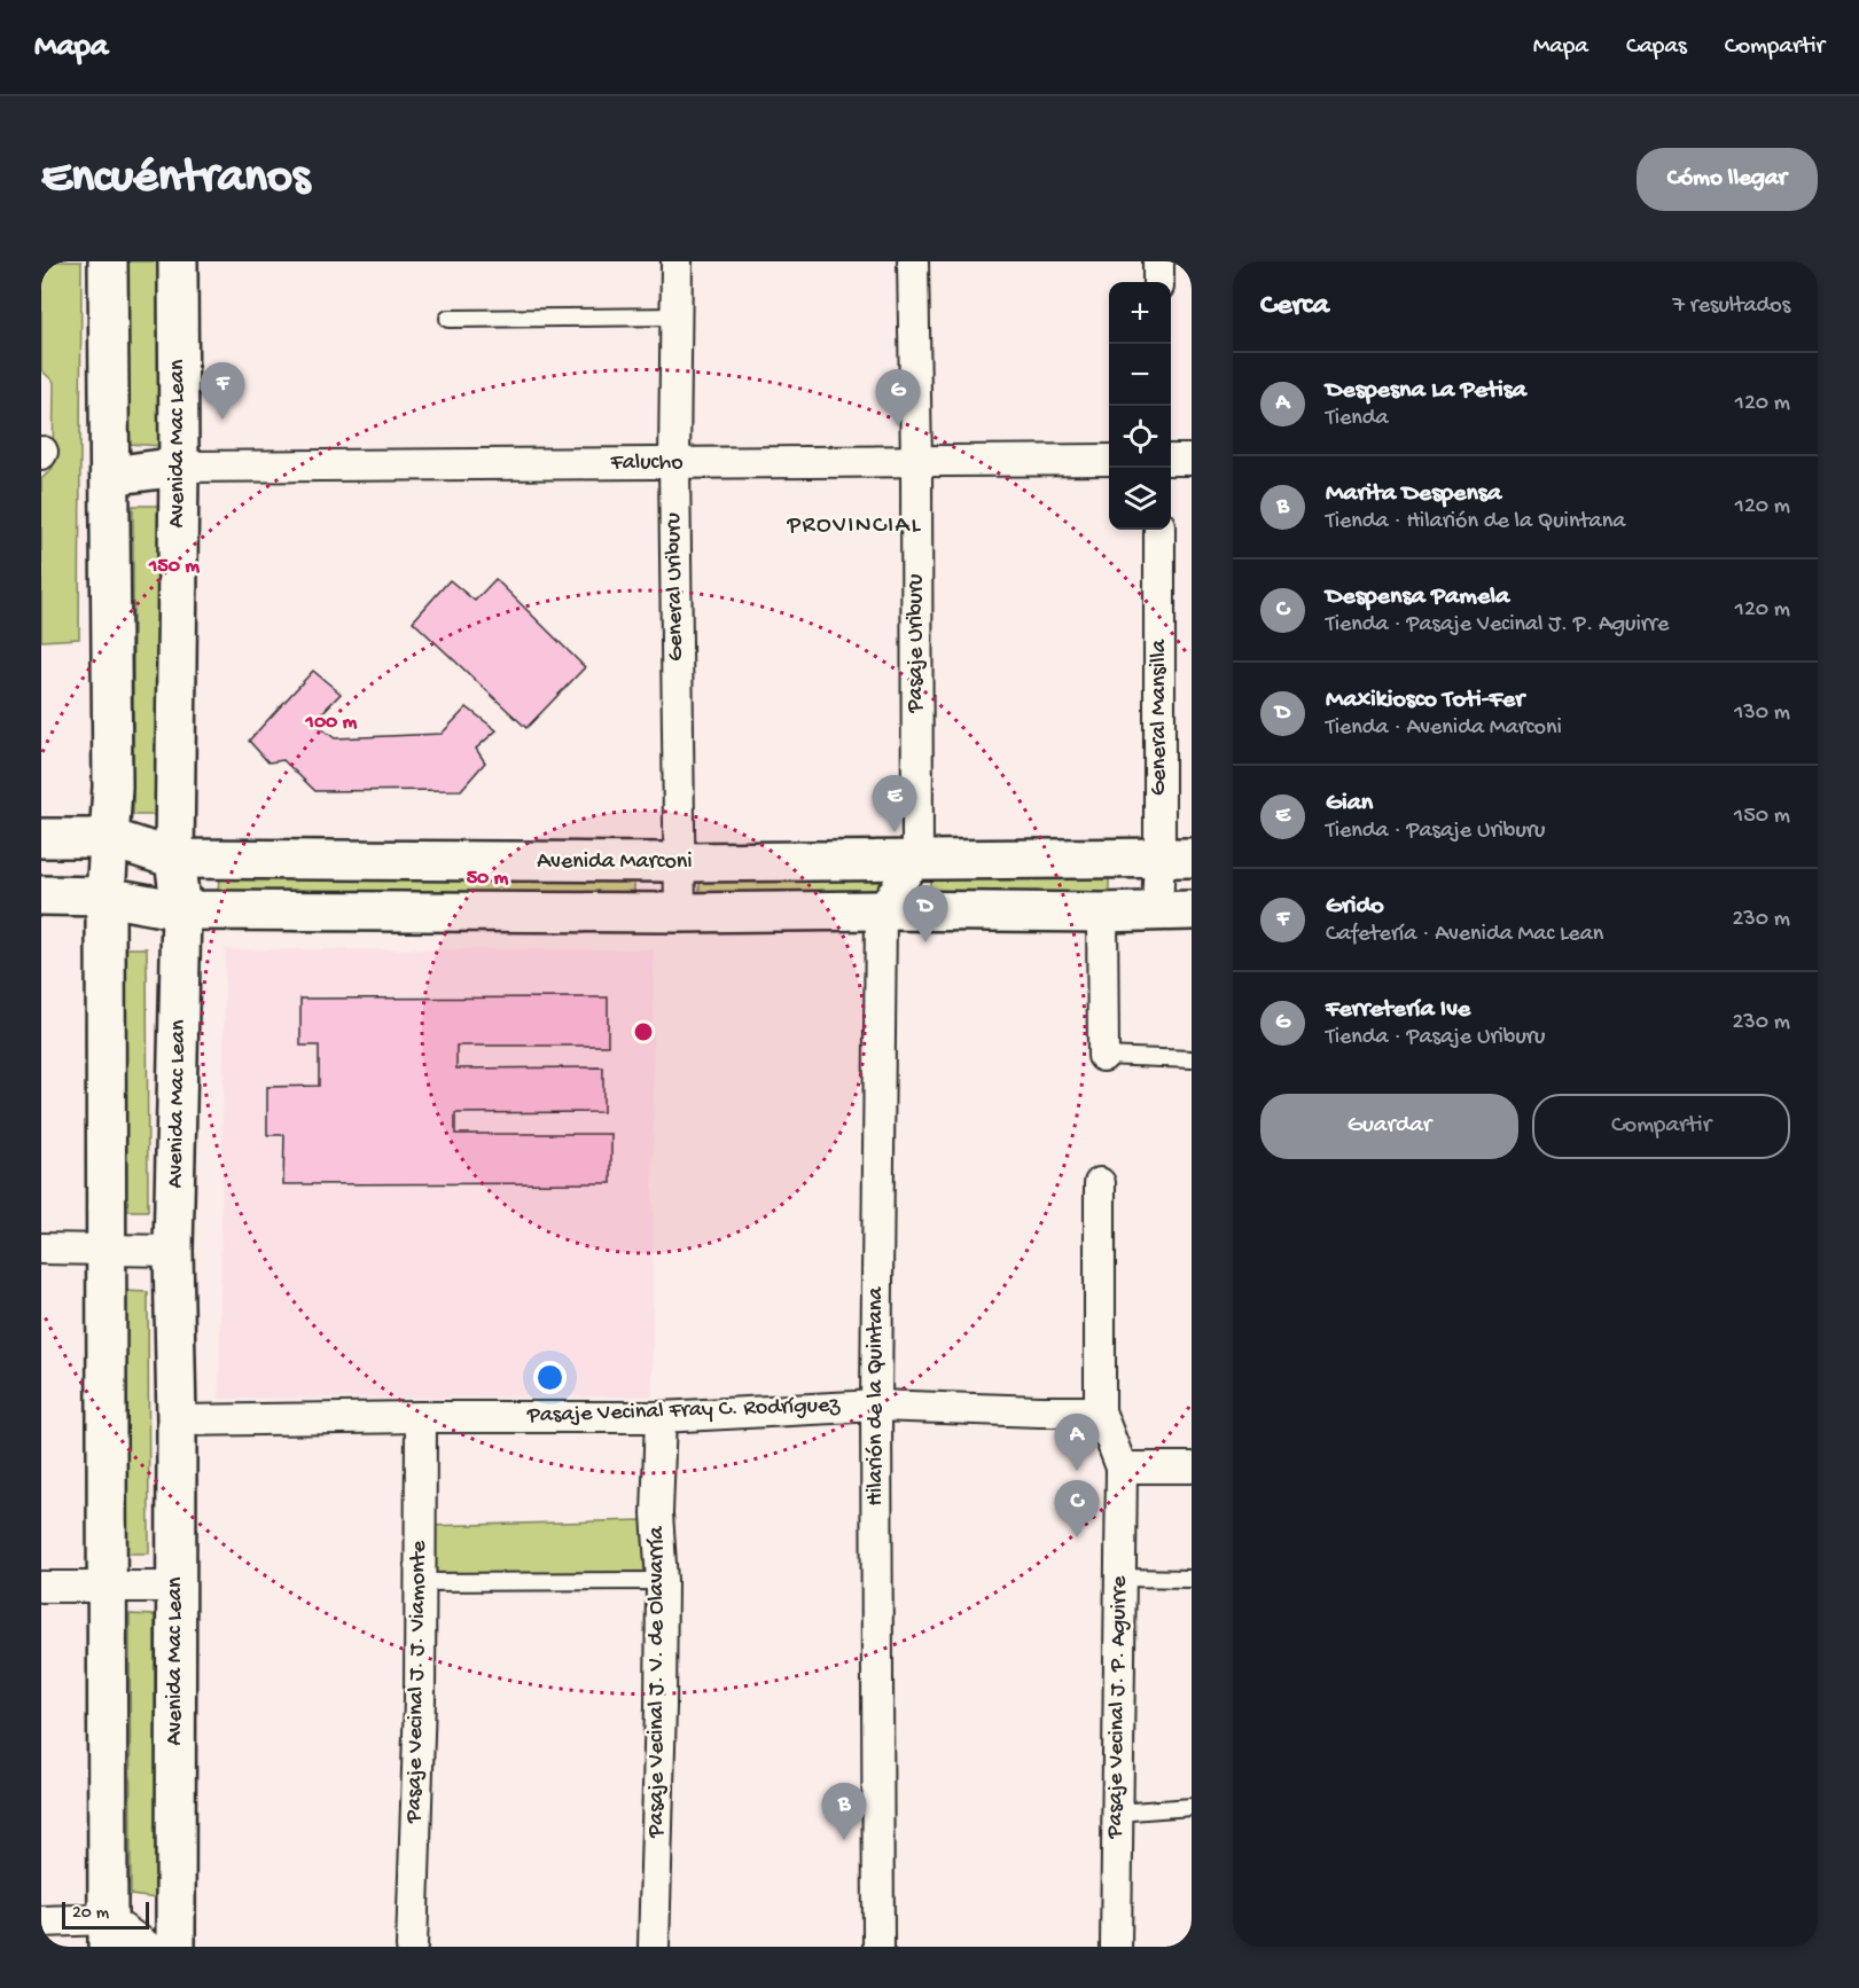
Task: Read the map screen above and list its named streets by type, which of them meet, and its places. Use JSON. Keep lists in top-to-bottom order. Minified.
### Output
{"streets":{"main road":["Avenida Mac Lean","Avenida Marconi"],"street":["Falucho","General Uriburu","Pasaje Uriburu","General Mansilla","Hilarión de la Quintana","Pasaje Vecinal Fray C. Rodríguez","Pasaje Vecinal J. J. Viamonte","Pasaje Vecinal J. V. de Olavarría","Pasaje Vecinal J. P. Aguirre"]},"crossings":[["Avenida Mac Lean","Falucho"],["Avenida Mac Lean","Avenida Marconi"],["Avenida Mac Lean","Pasaje Vecinal Fray C. Rodríguez"],["Falucho","General Uriburu"],["Falucho","Pasaje Uriburu"],["General Uriburu","Avenida Marconi"],["Pasaje Uriburu","Avenida Marconi"],["General Mansilla","Avenida Marconi"],["Hilarión de la Quintana","Pasaje Vecinal Fray C. Rodríguez"],["Pasaje Vecinal Fray C. Rodríguez","Pasaje Vecinal J. J. Viamonte"],["Pasaje Vecinal Fray C. Rodríguez","Pasaje Vecinal J. V. de Olavarría"]],"districts":["PROVINCIAL"],"scale_bar":"20 m","page":{"header":"Mapa","nav":["Mapa","Capas","Compartir"],"buttons":["Cómo llegar",["Guardar","Compartir"]],"title":"Encuéntranos","heading":["Cerca","7 resultados"],"map_buttons":["+","−"],"list":[{"mark":"A","name":"Despesna La Petisa","note":"Tienda","value":"120 m"},{"mark":"B","name":"Marita Despensa","note":"Tienda · Hilarión de la Quintana","value":"120 m"},{"mark":"C","name":"Despensa Pamela","note":"Tienda · Pasaje Vecinal J. P. Aguirre","value":"120 m"},{"mark":"D","name":"Maxikiosco Toti-Fer","note":"Tienda · Avenida Marconi","value":"130 m"},{"mark":"E","name":"Gian","note":"Tienda · Pasaje Uriburu","value":"150 m"},{"mark":"F","name":"Grido","note":"Cafetería · Avenida Mac Lean","value":"230 m"},{"mark":"G","name":"Ferretería Ive","note":"Tienda · Pasaje Uriburu","value":"230 m"}],"pins":["F","G","E","D","A","C","B"],"scale":"20 m"},"rings":["150 m","100 m","50 m"]}
